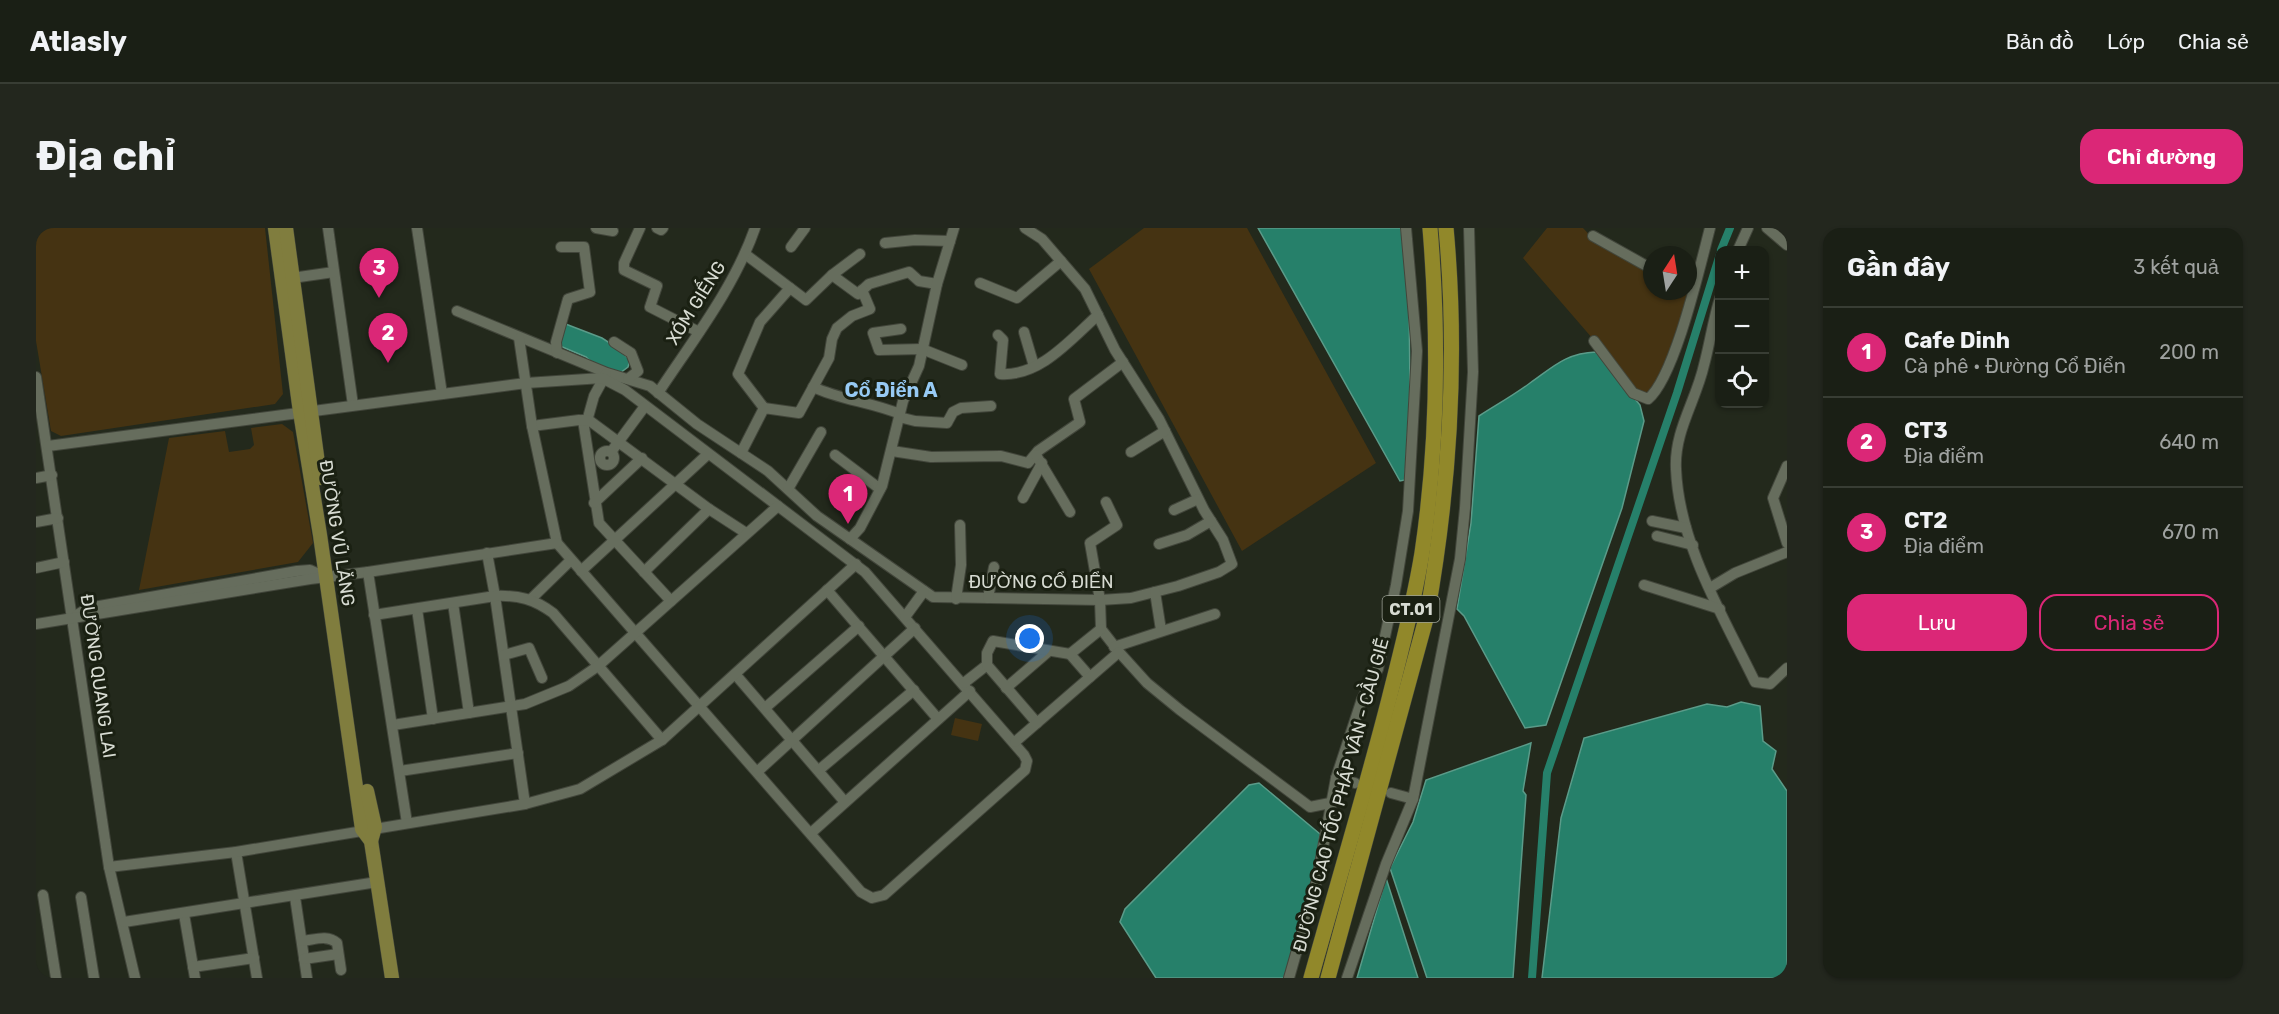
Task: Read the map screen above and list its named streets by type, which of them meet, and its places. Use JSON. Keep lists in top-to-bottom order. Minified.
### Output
{"streets":{"highway":["CT.01","ĐƯỜNG CAO TỐC PHÁP VÂN - CẦU GIẼ"],"main road":["ĐƯỜNG VŨ LĂNG"],"street":["XÓM GIẾNG","ĐƯỜNG CỔ ĐIỂN","ĐƯỜNG QUANG LAI"]},"crossings":[["XÓM GIẾNG","ĐƯỜNG CỔ ĐIỂN"]],"districts":["Cổ Điển A"],"north":"top","page":{"header":"Atlasly","nav":["Bản đồ","Lớp","Chia sẻ"],"buttons":["Chỉ đường",["Lưu","Chia sẻ"]],"title":"Địa chỉ","heading":["Gần đây","3 kết quả"],"map_buttons":["+","−"],"pins":["3","2","1"],"list":[{"mark":"1","name":"Cafe Dinh","note":"Cà phê · Đường Cổ Điển","value":"200 m"},{"mark":"2","name":"CT3","note":"Địa điểm","value":"640 m"},{"mark":"3","name":"CT2","note":"Địa điểm","value":"670 m"}]}}
